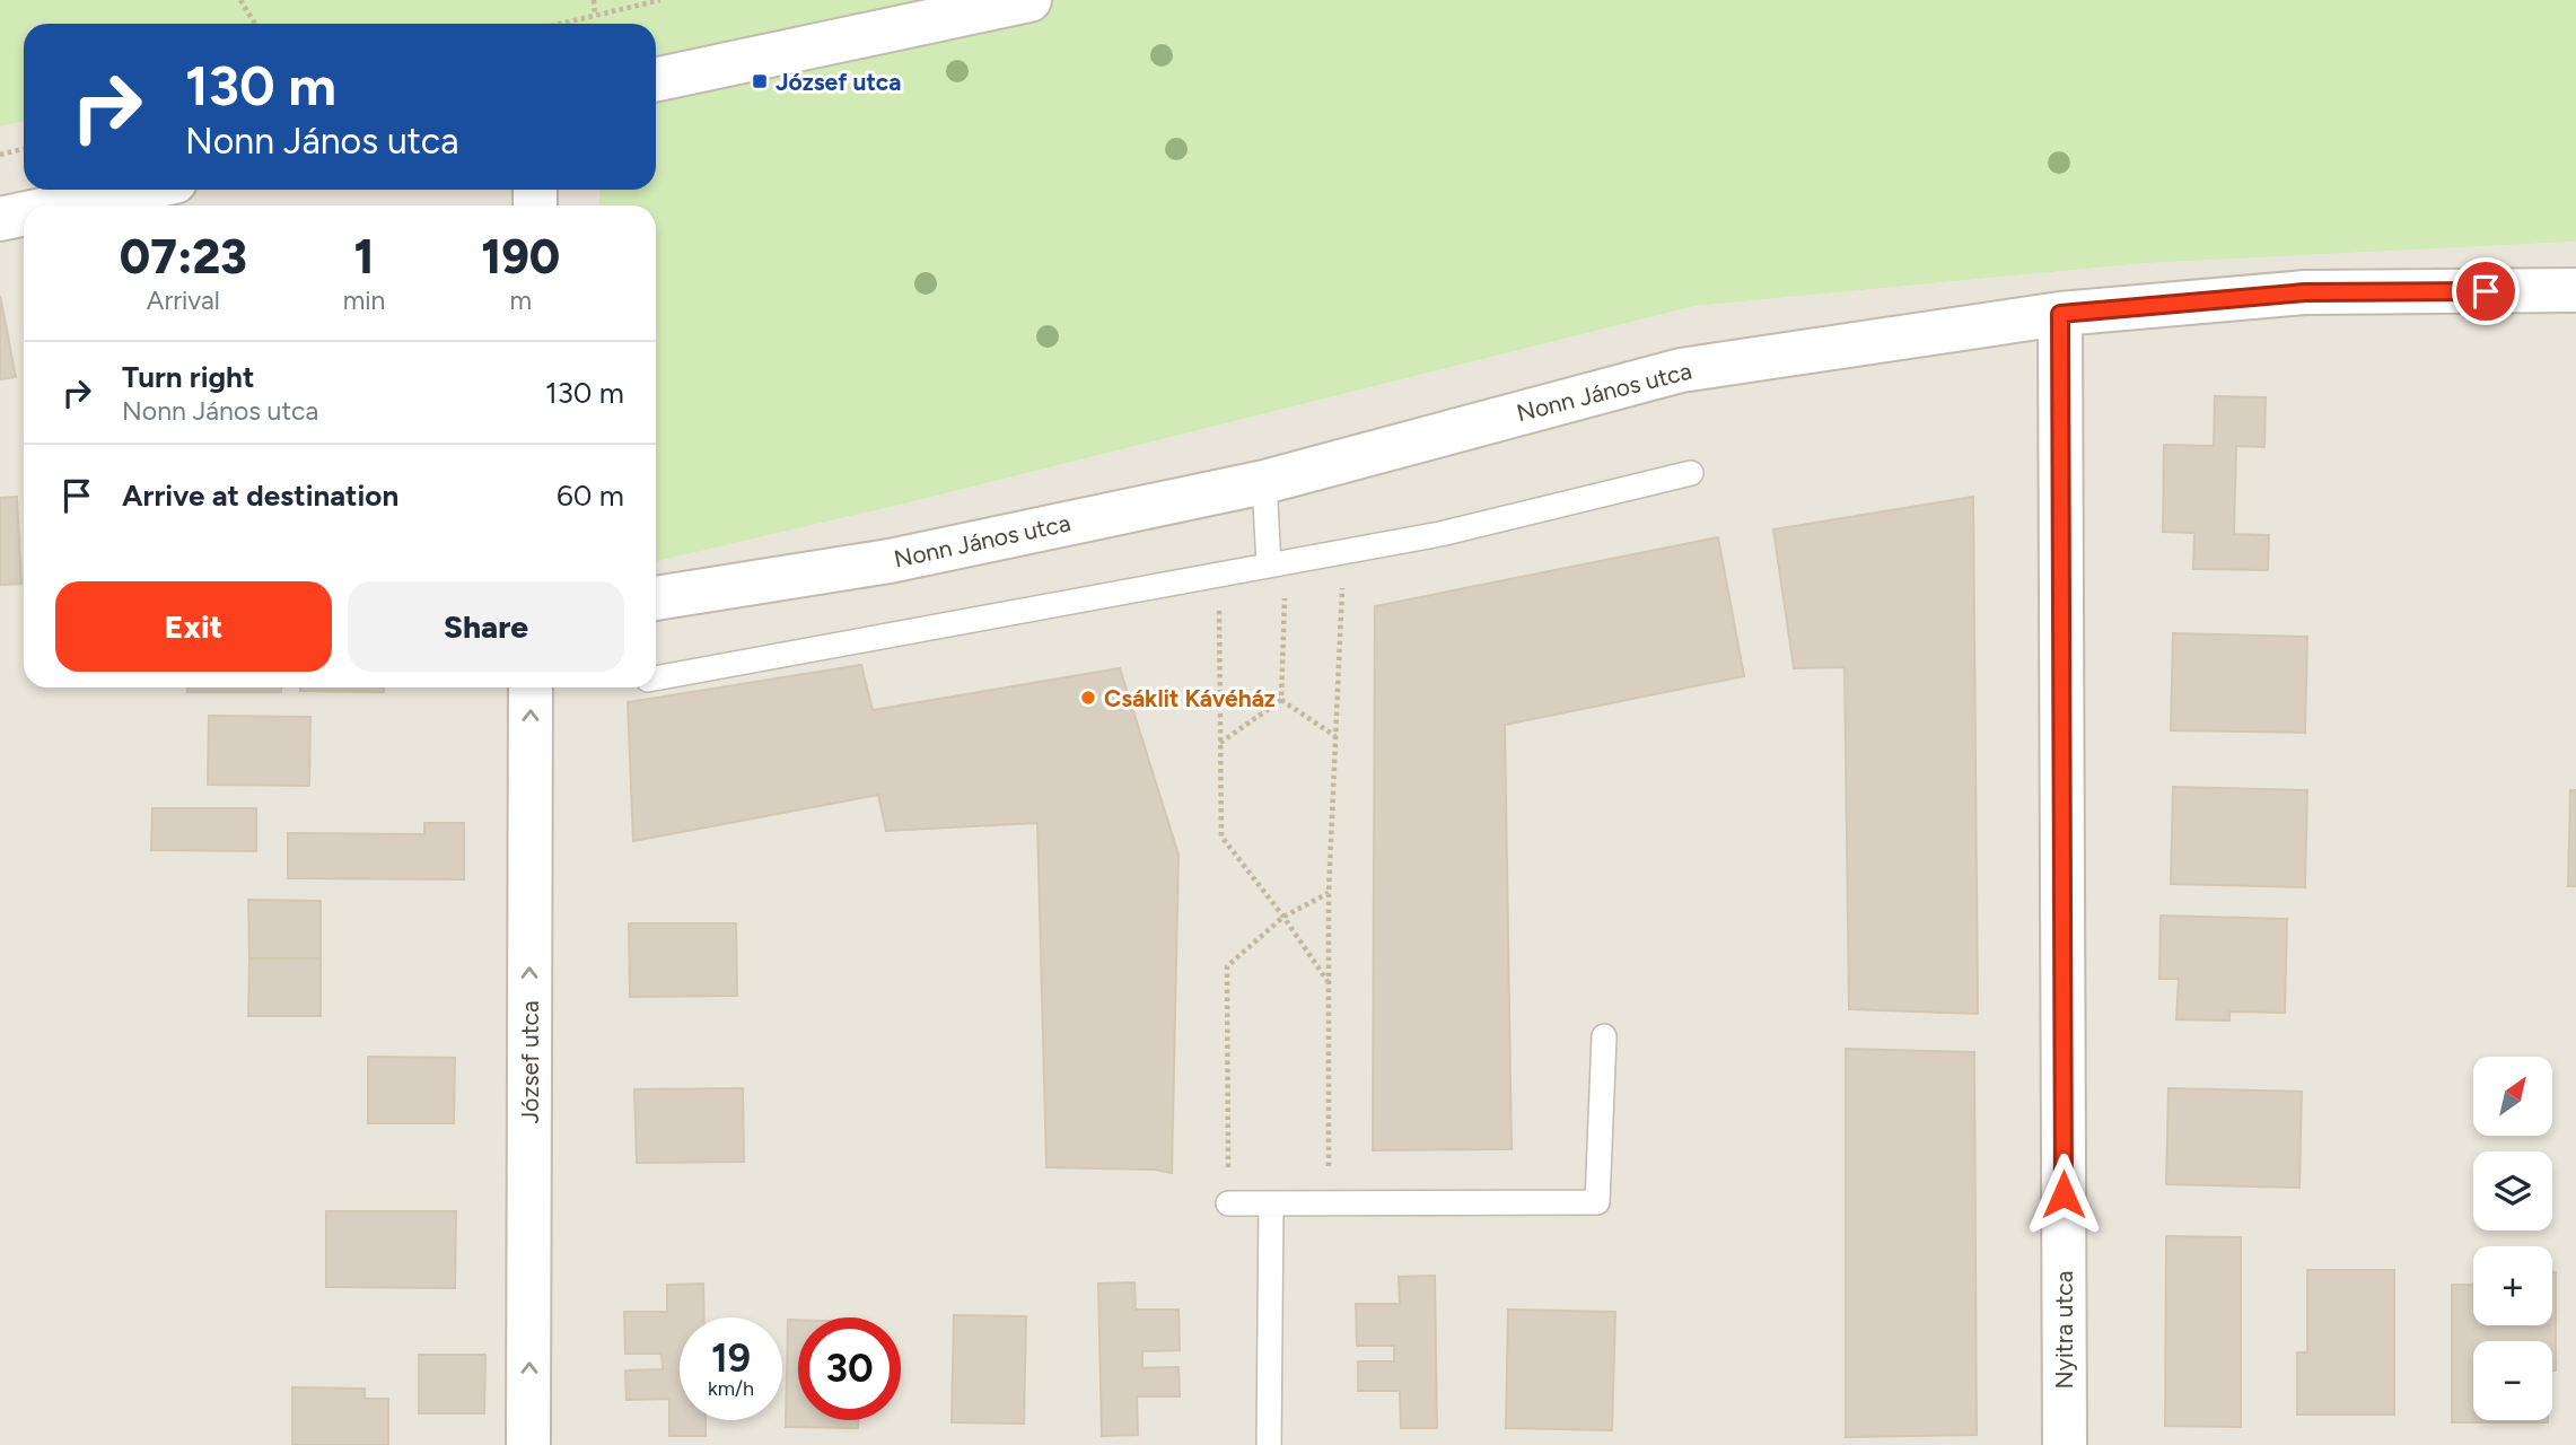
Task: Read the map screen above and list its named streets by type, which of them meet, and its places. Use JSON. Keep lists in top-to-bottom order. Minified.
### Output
{"streets":{"street":["Nonn János utca","József utca","Nyitra utca"]},"crossings":[["Nonn János utca","Nyitra utca"]],"one_way":["József utca"],"places":{"transit":["József utca"],"other":["Csáklit Kávéház"]},"north":"top right","page":{"turn":["130 m","Nonn János utca"],"eta":["07:23","Arrival","1","min","190","m"],"list":[{"name":"Turn right","note":"Nonn János utca","value":"130 m"},{"name":"Arrive at destination","value":"60 m"}],"buttons":["Exit","Share"],"map_buttons":["+","−"],"speed":"19 km/h","limit":"30"}}
